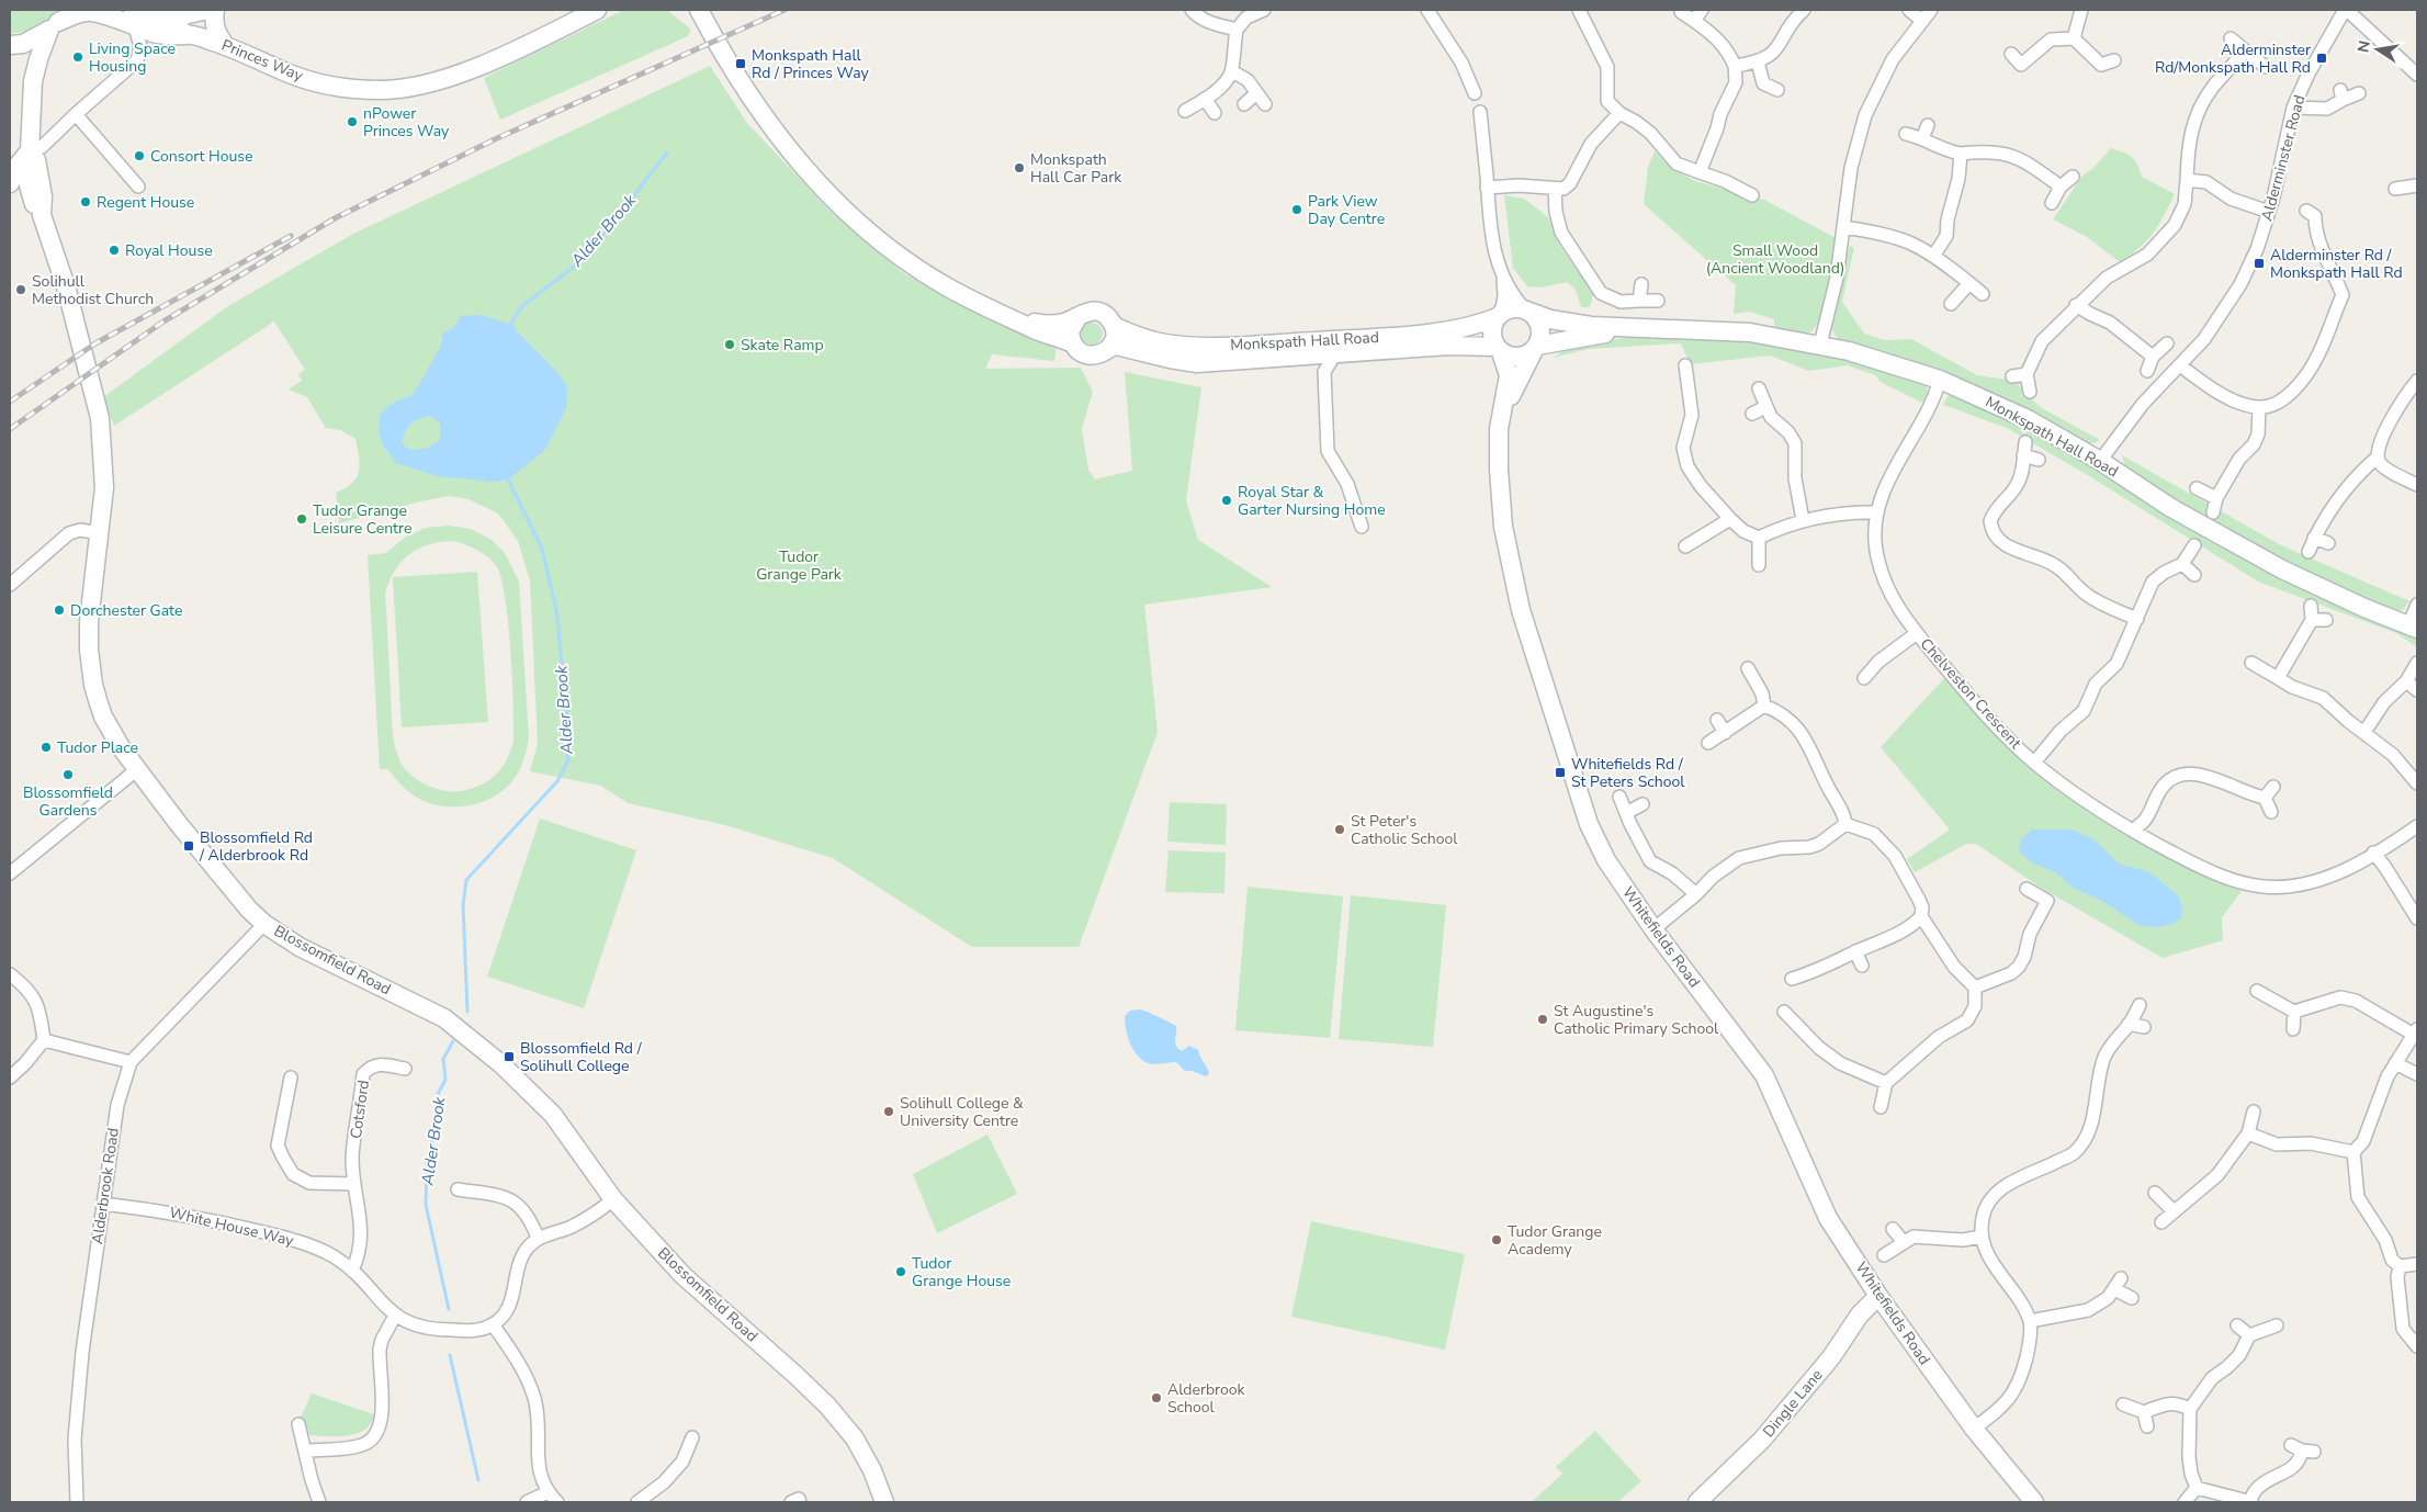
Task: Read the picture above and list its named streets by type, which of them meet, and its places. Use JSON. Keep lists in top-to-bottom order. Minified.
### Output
{"streets":{"street":["Princes Way","Alderminster Road","Monkspath Hall Road","Chelveston Crescent","Whitefields Road","Blossomfield Road","Cotsford","Alderbrook Road","White House Way","Dingle Lane"]},"crossings":[["Princes Way","Blossomfield Road"],["Alderminster Road","Monkspath Hall Road"],["Monkspath Hall Road","Chelveston Crescent"],["Monkspath Hall Road","Whitefields Road"],["Whitefields Road","Dingle Lane"],["Blossomfield Road","Alderbrook Road"],["Alderbrook Road","White House Way"]],"water":["Alder Brook"],"parks":["Small Wood (Ancient Woodland)","Tudor Grange Park"],"places":{"other":["Living Space Housing","nPower Princes Way","Consort House","Monkspath Hall Car Park","Regent House","Park View Day Centre","Royal House","Solihull Methodist Church","Skate Ramp","Royal Star & Garter Nursing Home","Tudor Grange Leisure Centre","Dorchester Gate","Tudor Place","Blossomfield Gardens","St Peter's Catholic School","St Augustine's Catholic Primary School","Solihull College & University Centre","Tudor Grange Academy","Tudor Grange House","Alderbrook School"],"transit":["Alderminster Rd/Monkspath Hall Rd","Monkspath Hall Rd / Princes Way","Alderminster Rd / Monkspath Hall Rd","Whitefields Rd / St Peters School","Blossomfield Rd / Alderbrook Rd","Blossomfield Rd / Solihull College"]},"north":"left"}
